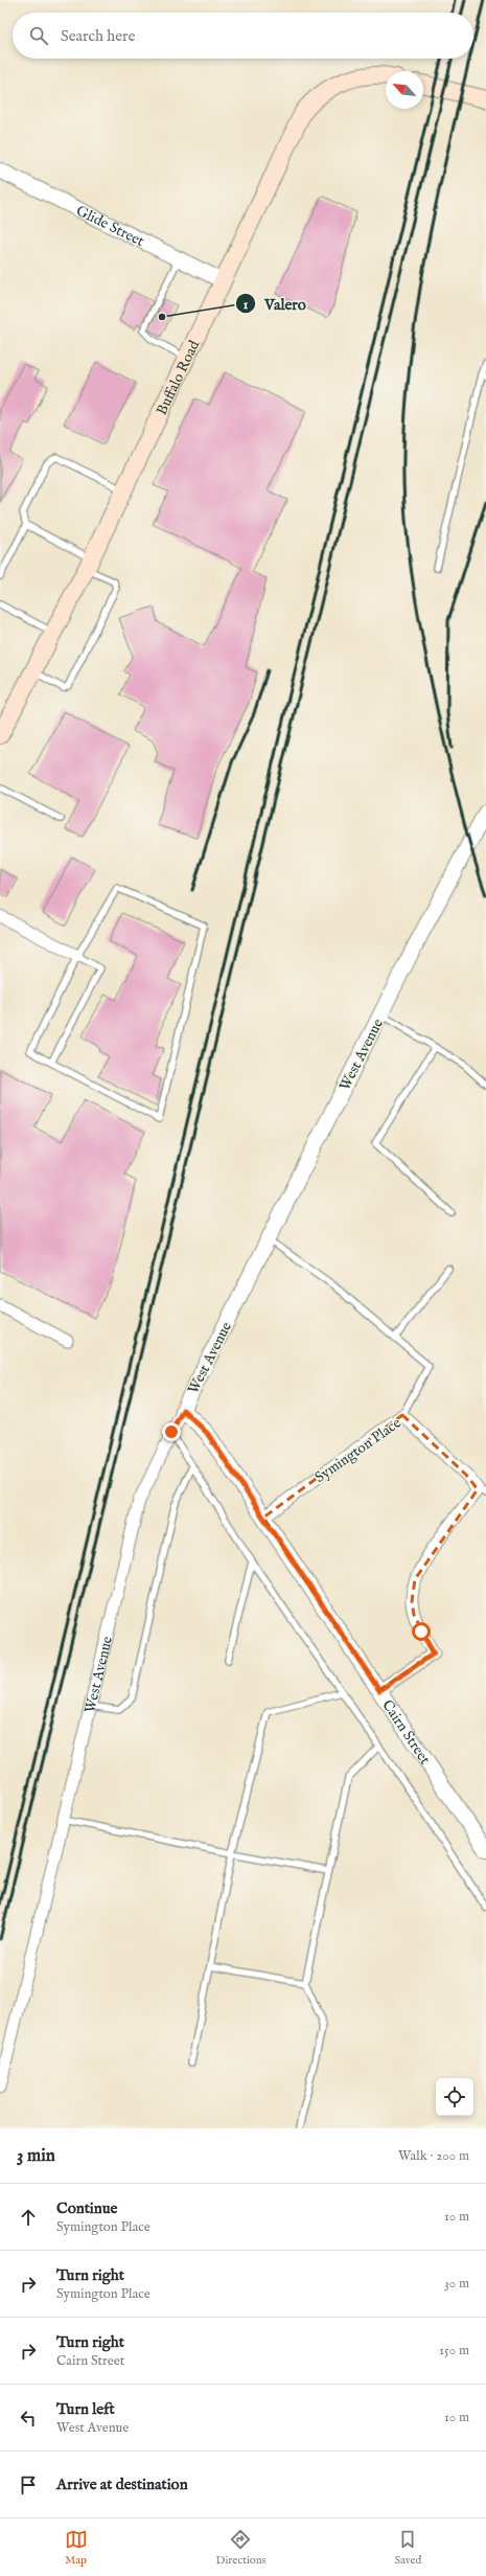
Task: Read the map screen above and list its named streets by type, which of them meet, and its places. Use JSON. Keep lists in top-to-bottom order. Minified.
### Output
{"streets":{"main road":["Buffalo Road"],"street":["Glide Street","West Avenue","Symington Place","Cairn Street"]},"crossings":[["Glide Street","Buffalo Road"],["West Avenue","Cairn Street"],["Symington Place","Cairn Street"]],"places":["Valero"],"north":"top left","page":{"search":"Search here","heading":["3 min","Walk · 200 m"],"list":[["Continue","Symington Place","10 m"],["Turn right","Symington Place","30 m"],["Turn right","Cairn Street","150 m"],["Turn left","West Avenue","10 m"],"Arrive at destination"],"nav":["Map","Directions","Saved"]}}
